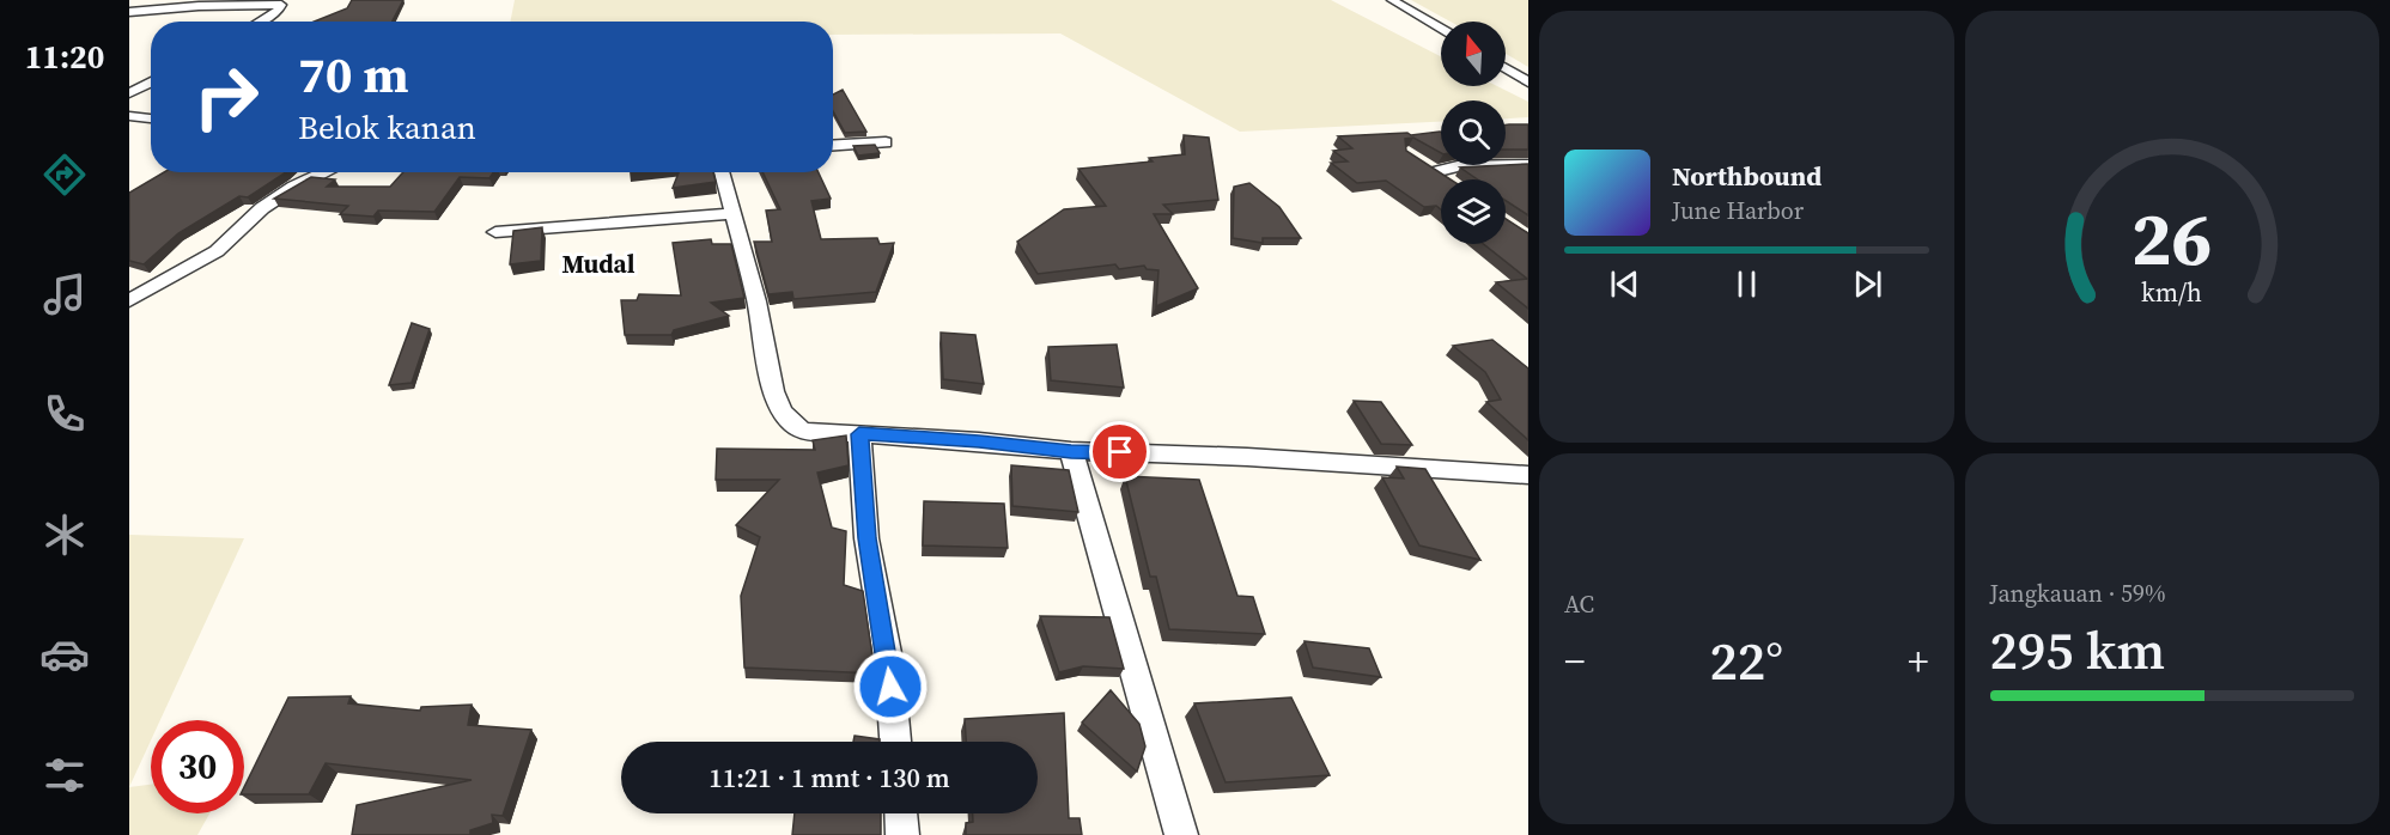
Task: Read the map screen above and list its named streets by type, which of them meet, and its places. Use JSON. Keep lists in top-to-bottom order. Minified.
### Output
{"districts":["Mudal"],"north":"top","page":{"tabs":"11:20","turn":["70 m","Belok kanan"],"song":["Northbound","June Harbor"],"tile":["AC",["Jangkauan · 59%","295 km"]],"heat":["−","22°","+"],"limit":"30","trip":"11:21 · 1 mnt · 130 m","gauge":["26","km/h"]}}
